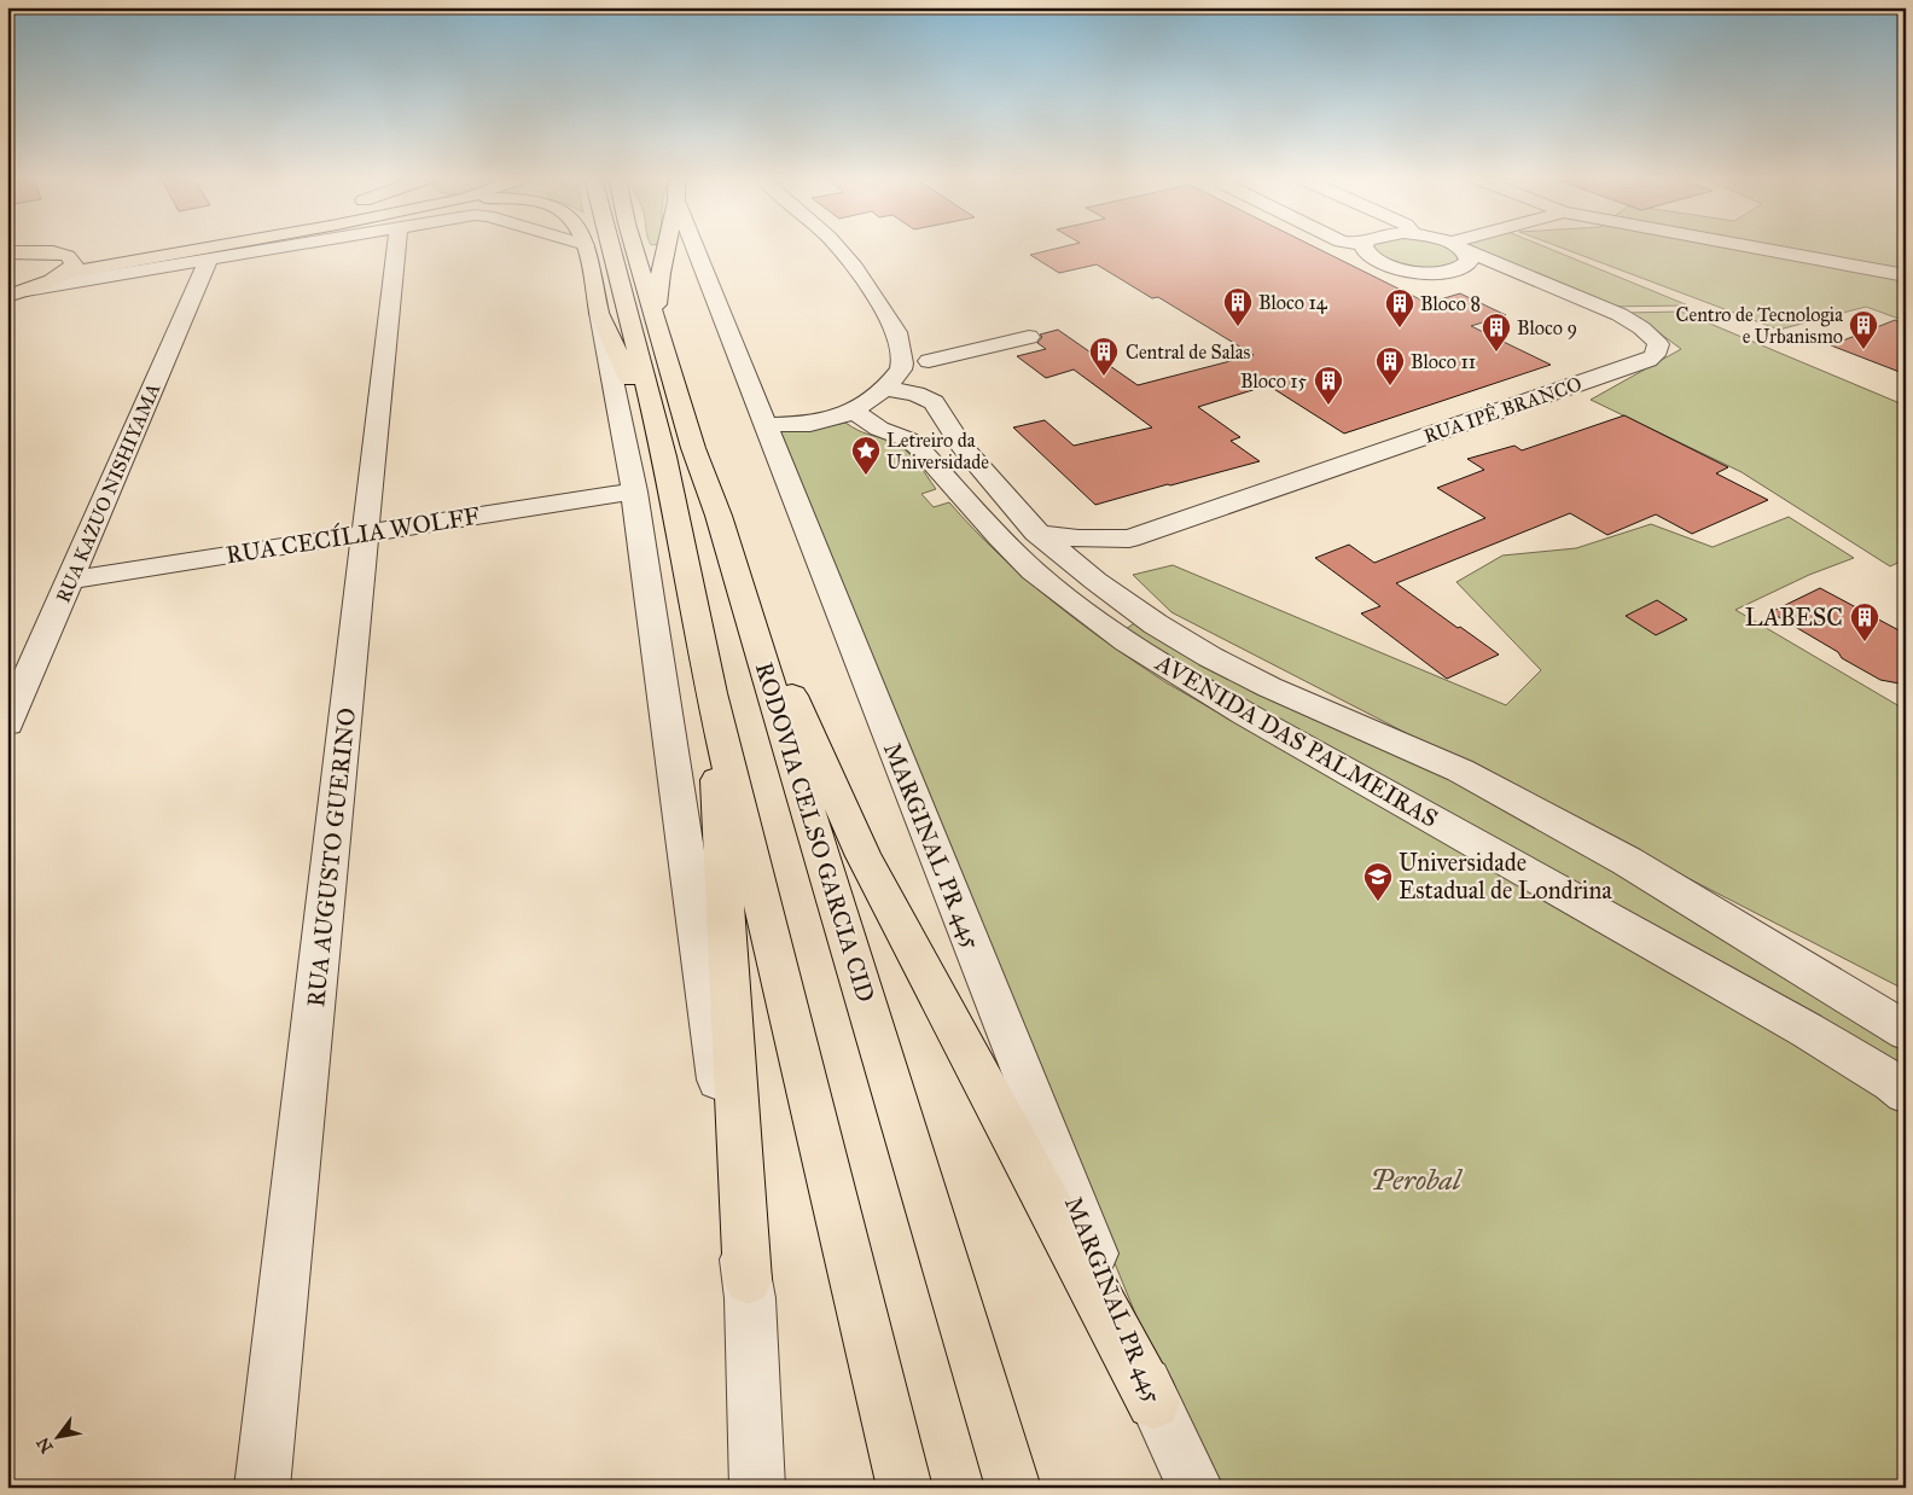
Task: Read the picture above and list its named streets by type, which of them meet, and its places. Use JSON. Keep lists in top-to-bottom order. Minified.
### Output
{"streets":{"main road":["RODOVIA CELSO GARCIA CID"],"street":["RUA IPÊ BRANCO","RUA KAZUO NISHIYAMA","RUA CECÍLIA WOLFF","AVENIDA DAS PALMEIRAS","MARGINAL PR 445","RUA AUGUSTO GUERINO"]},"crossings":[["RUA KAZUO NISHIYAMA","RUA CECÍLIA WOLFF"],["RUA CECÍLIA WOLFF","RUA AUGUSTO GUERINO"]],"parks":["Perobal"],"places":{"building":["Bloco 14","Bloco 8","Centro de Tecnologia e Urbanismo","Bloco 9","Central de Salas","Bloco 11","Bloco 15","LABESC"],"place":["Letreiro da Universidade"],"school or university":["Universidade Estadual de Londrina"]},"north":"bottom left"}
